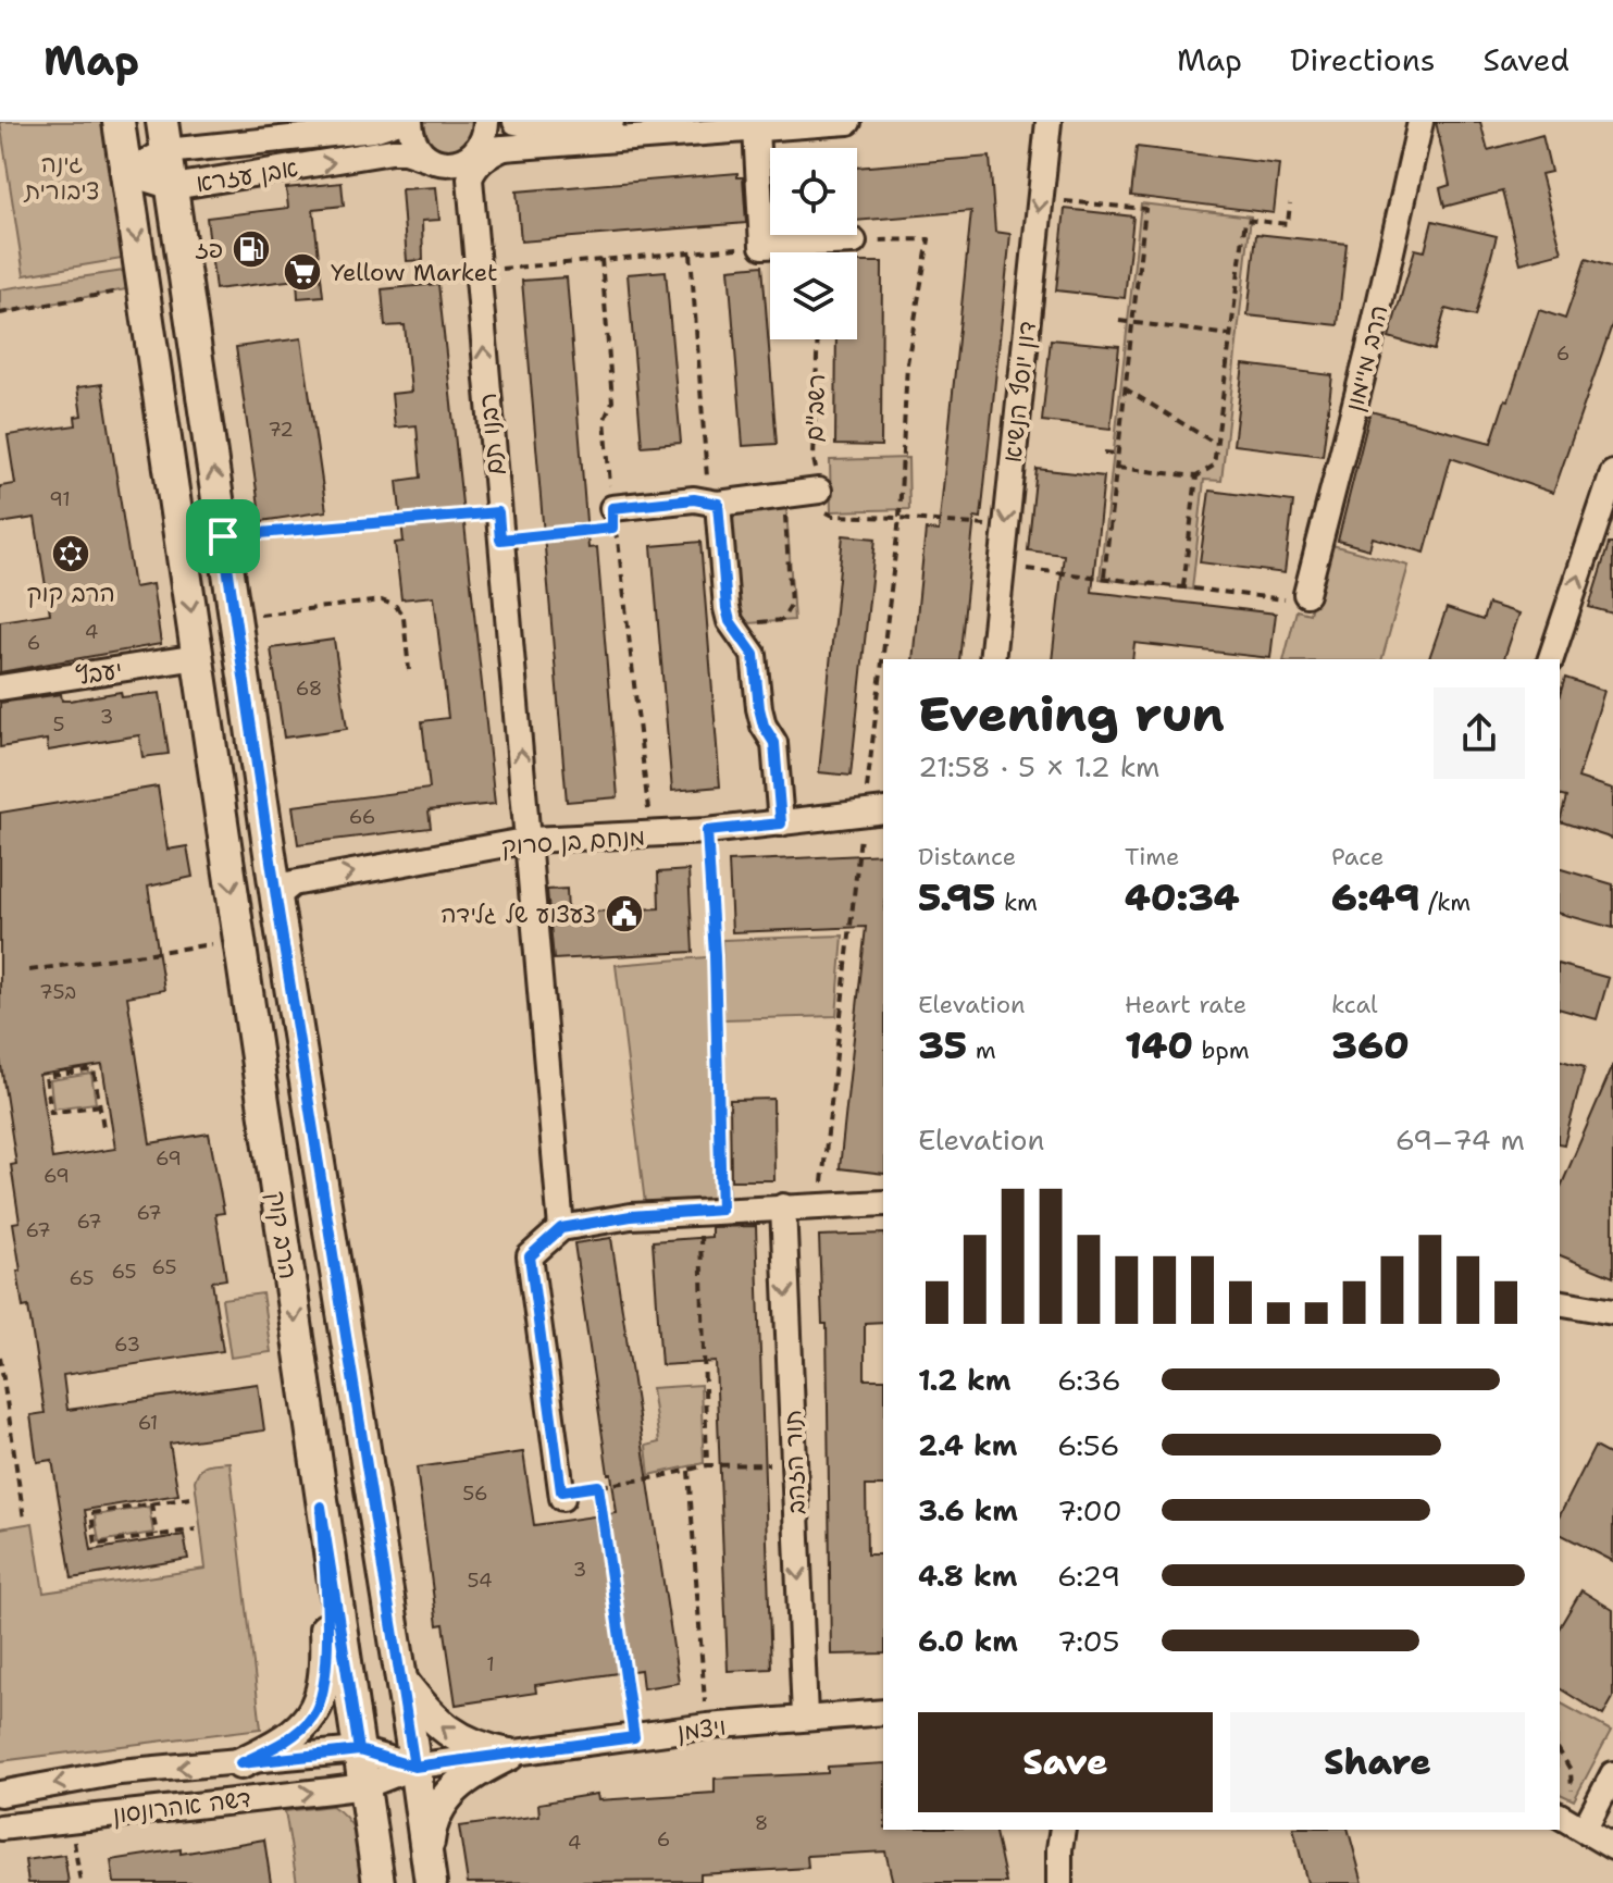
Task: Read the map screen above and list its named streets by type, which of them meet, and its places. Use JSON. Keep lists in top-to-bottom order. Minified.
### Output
{"streets":{"main road":["הרב קוק"],"street":["אבן עזרא","הרב מיימון","דון יוסף הנשיא","רבנו תם","יעבץ","מנחם בן סרוק","תור הזהב","ויצמן","דשה אהרונסון"],"path":["רשב\"ם"]},"crossings":[["אבן עזרא","הרב קוק"],["רבנו תם","מנחם בן סרוק"],["יעבץ","הרב קוק"],["מנחם בן סרוק","הרב קוק"],["הרב קוק","ויצמן"],["הרב קוק","דשה אהרונסון"],["תור הזהב","ויצמן"],["ויצמן","דשה אהרונסון"]],"one_way":["דון יוסף הנשיא","רבנו תם","מנחם בן סרוק","תור הזהב"],"parks":["גינה ציבורית"],"places":{"fuel station":["פז"],"supermarket":["Yellow Market"],"synagogue":["הרב קוק"],"public building":["צעצוע של גלידה"]},"house_numbers":["6","72","91","4","6","68","3","5","66","75ב","69","69","67","67","67","65","65","65","63","61","56","3","54","1","8","6","4"],"page":{"header":"Map","nav":["Map","Directions","Saved"],"heading":["Evening run","21:58 · 5 × 1.2 km"],"stats":[["Distance","5.95 km"],["Time","40:34"],["Pace","6:49 /km"],["Elevation","35 m"],["Heart rate","140 bpm"],["kcal","360"]],"chart":["Elevation","69–74 m"],"list":[{"name":"1.2 km","note":"6:36"},{"name":"2.4 km","note":"6:56"},{"name":"3.6 km","note":"7:00"},{"name":"4.8 km","note":"6:29"},{"name":"6.0 km","note":"7:05"}],"buttons":["Save","Share"]}}
